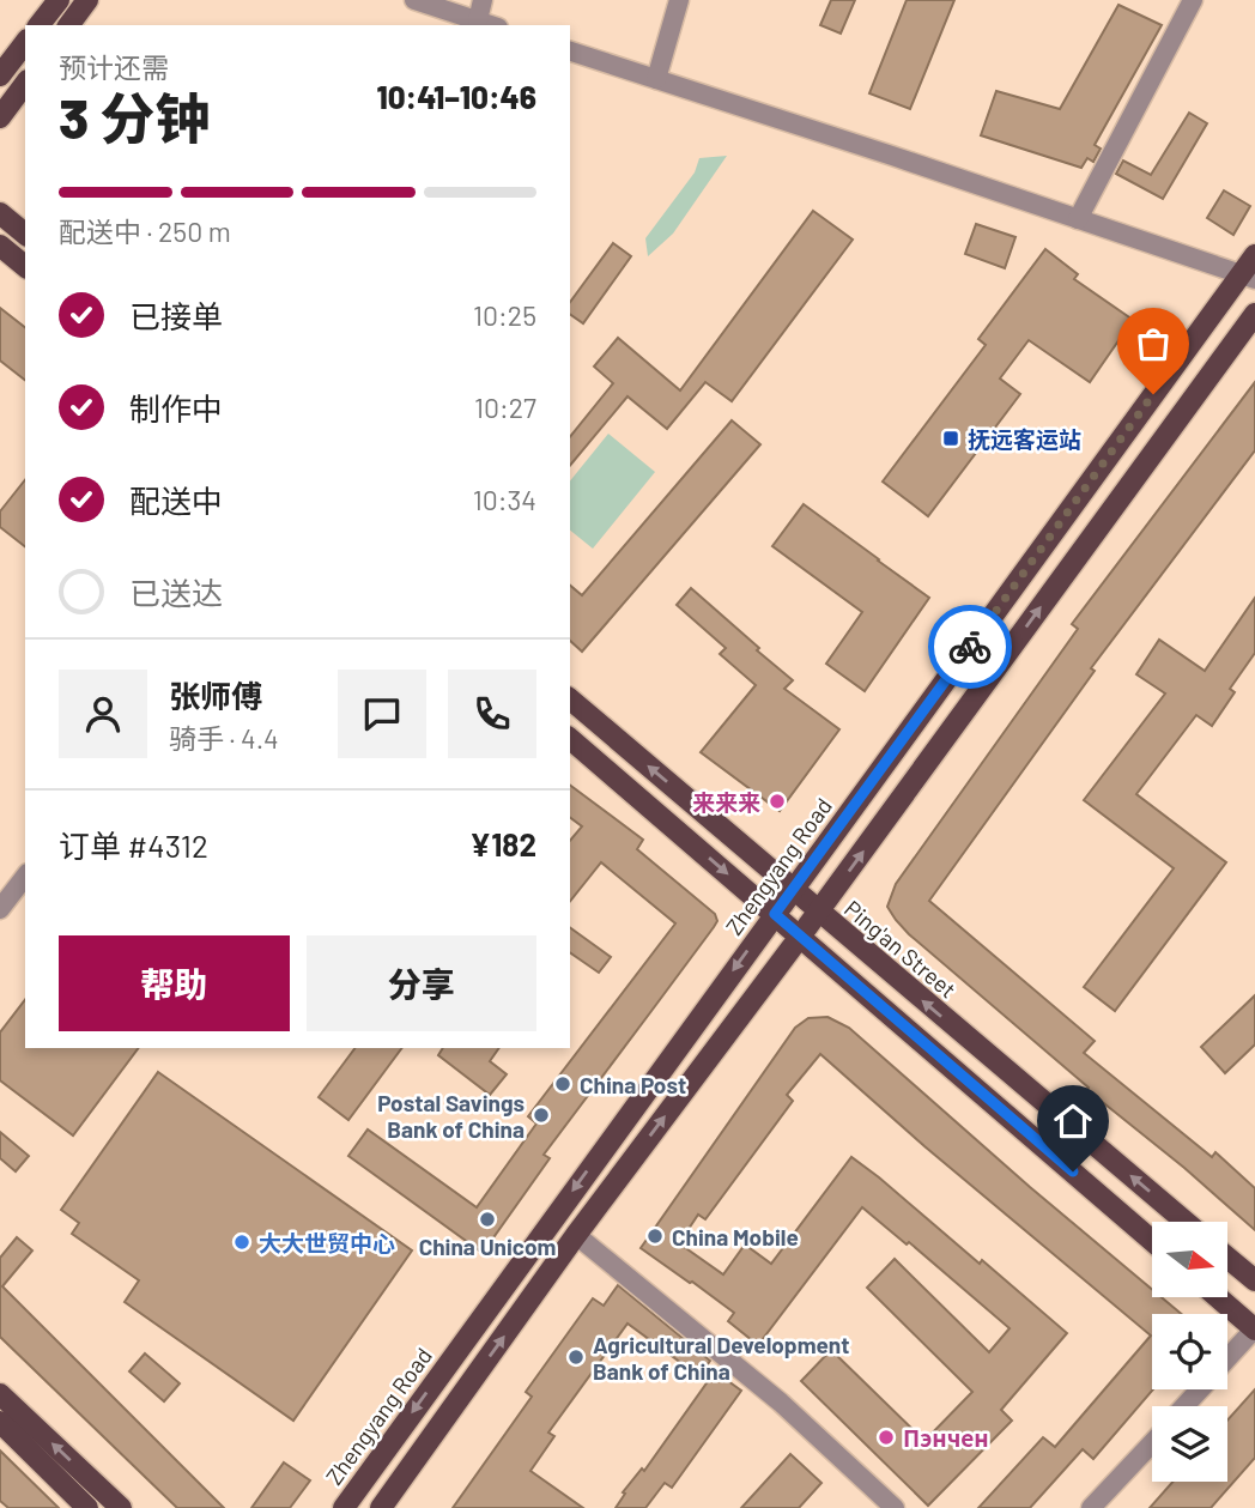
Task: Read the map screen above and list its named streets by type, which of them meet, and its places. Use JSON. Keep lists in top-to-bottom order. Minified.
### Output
{"streets":{"main road":["Zhengyang Road","Ping'an Street"]},"crossings":[["Zhengyang Road","Ping'an Street"]],"places":{"transit":["抚远客运站"],"other":["来来来","China Post","Postal Savings Bank of China","China Unicom","China Mobile","大大世贸中心","Agricultural Development Bank of China","Пэнчен"]},"north":"right","page":{"heading":["3 分钟","预计还需","10:41–10:46"],"panel":["张师傅","骑手 · 4.4","订单 #4312","¥182"],"bar":"配送中 · 250 m","list":[["已接单","10:25"],["制作中","10:27"],["配送中","10:34"],"已送达"],"buttons":["帮助","分享"]}}
